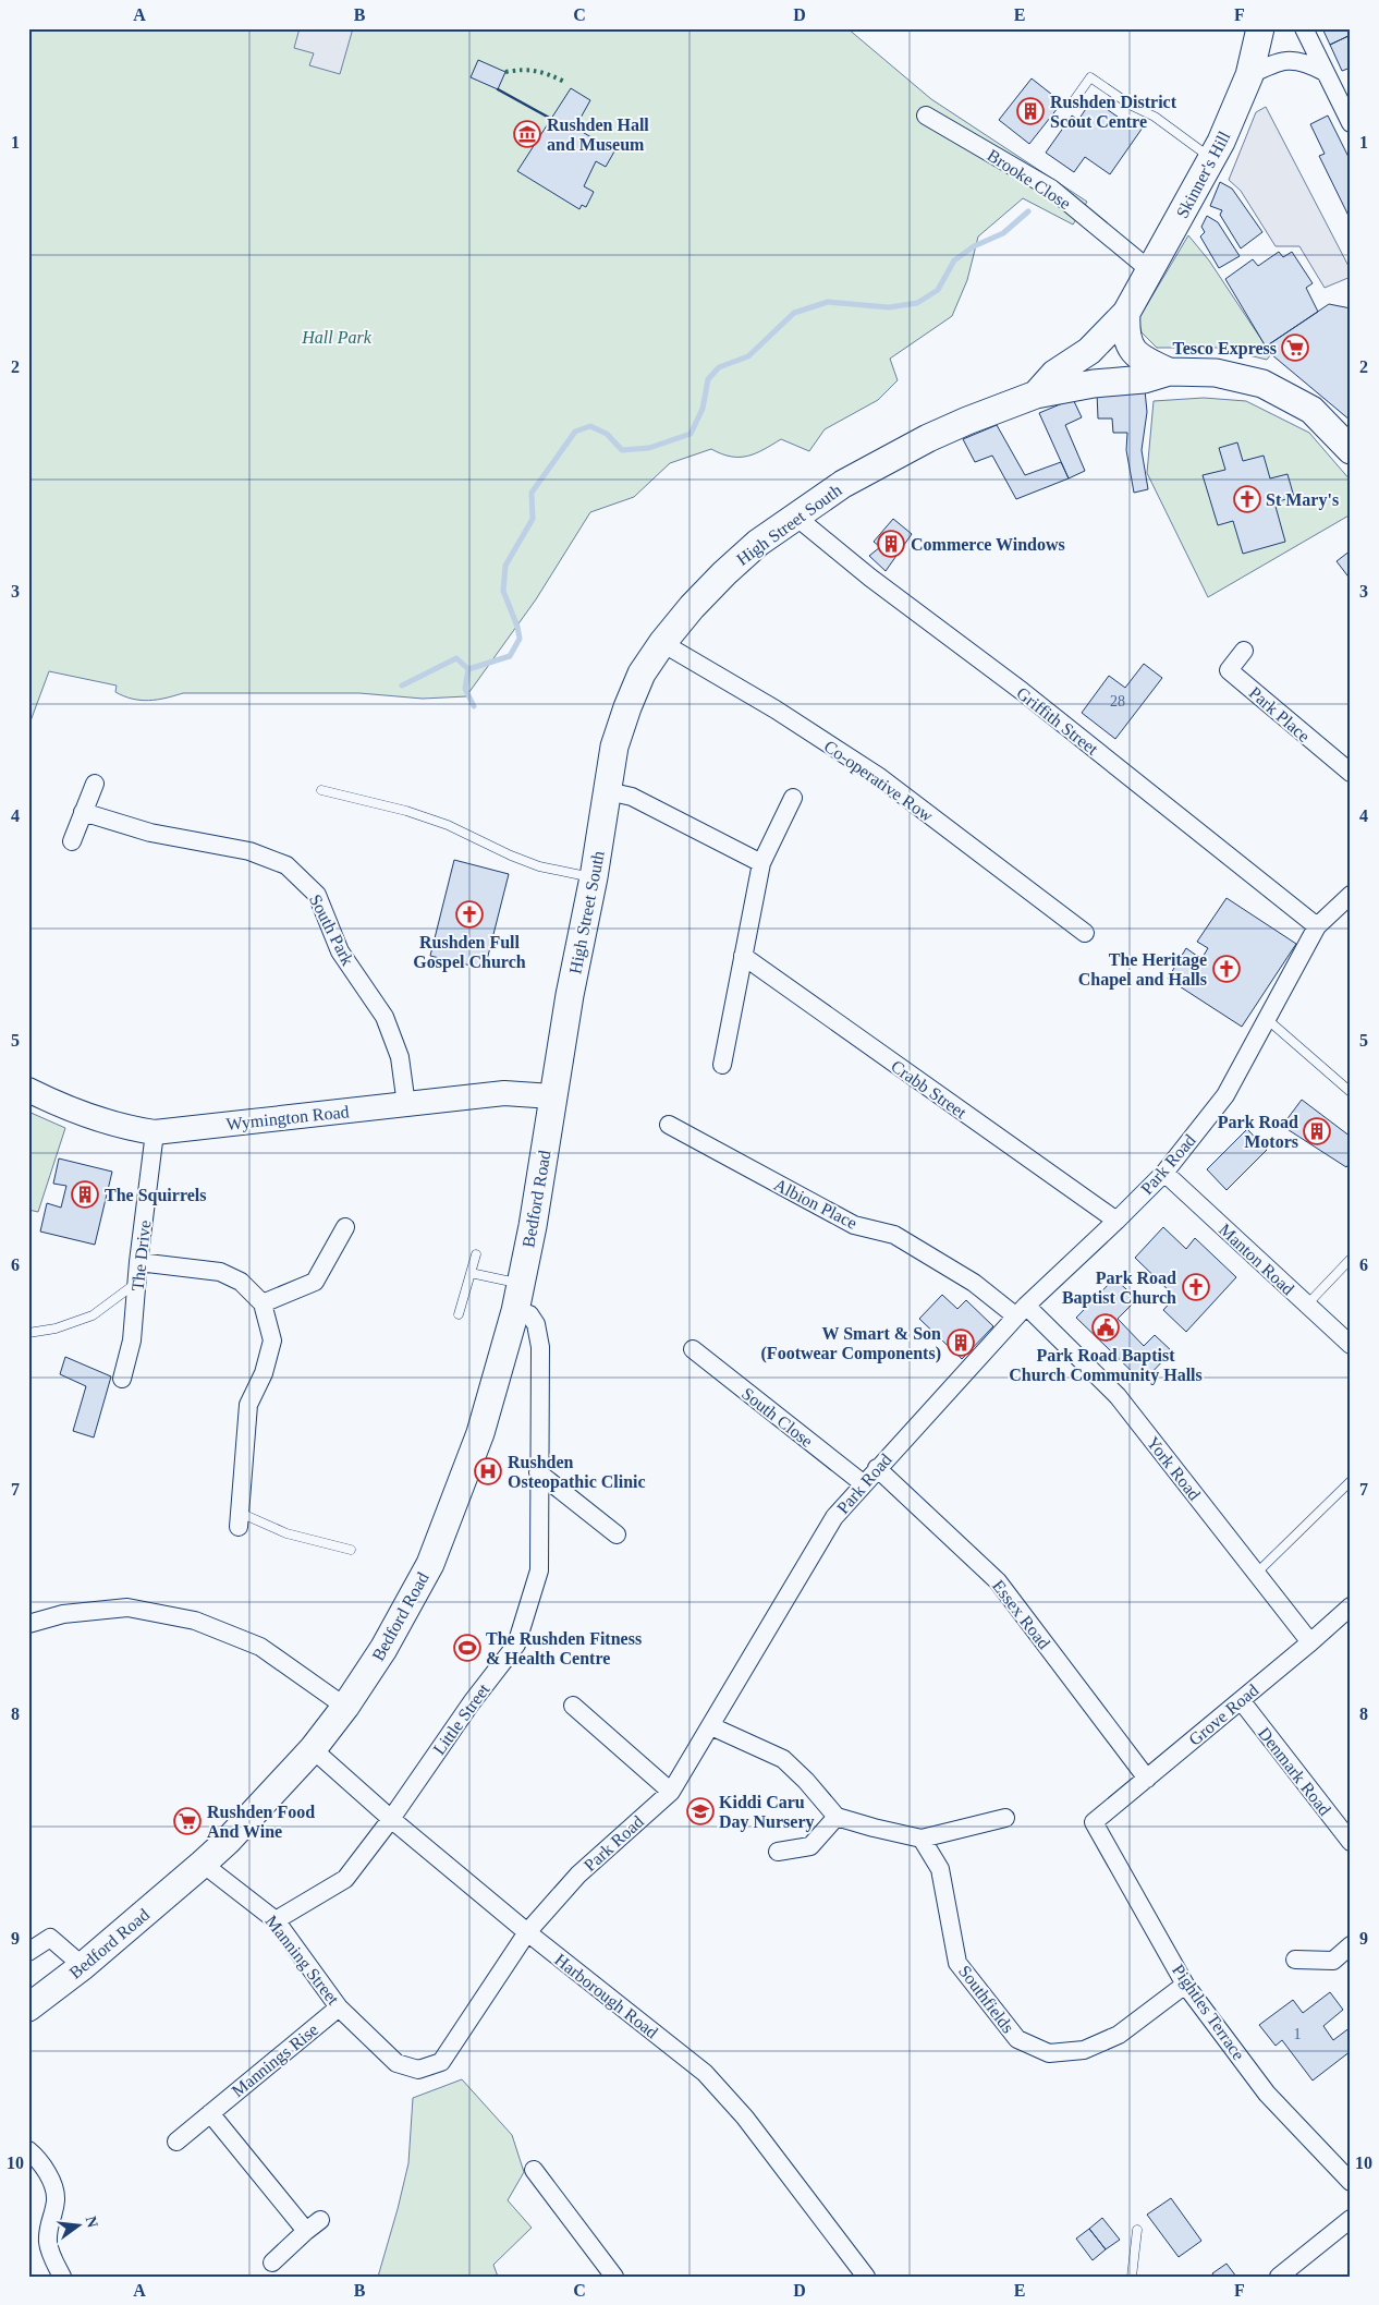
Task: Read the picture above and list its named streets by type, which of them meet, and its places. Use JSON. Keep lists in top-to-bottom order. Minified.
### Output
{"streets":{"main road":["Skinner's Hill","High Street South","Bedford Road"],"street":["Brooke Close","Park Place","Griffith Street","Co-operative Row","South Park","Crabb Street","Wymington Road","Park Road","Albion Place","The Drive","Manton Road","South Close","York Road","Essex Road","Grove Road","Little Street","Denmark Road","Manning Street","Harborough Road","Southfields","Pightles Terrace","Mannings Rise"]},"crossings":[["Skinner's Hill","Brooke Close"],["Skinner's Hill","High Street South"],["High Street South","Griffith Street"],["High Street South","Co-operative Row"],["High Street South","Wymington Road"],["High Street South","Bedford Road"],["Griffith Street","Park Road"],["South Park","Wymington Road"],["Crabb Street","Park Road"],["Wymington Road","Bedford Road"],["Wymington Road","The Drive"],["Park Road","Albion Place"],["Park Road","Manton Road"],["Park Road","South Close"],["Park Road","York Road"],["Park Road","Essex Road"],["Park Road","Manning Street"],["Park Road","Harborough Road"],["Bedford Road","Little Street"],["Bedford Road","Manning Street"],["Bedford Road","Harborough Road"],["Albion Place","York Road"],["York Road","Grove Road"],["Essex Road","Grove Road"],["Grove Road","Denmark Road"],["Grove Road","Pightles Terrace"],["Little Street","Manning Street"],["Little Street","Harborough Road"],["Manning Street","Mannings Rise"],["Southfields","Pightles Terrace"]],"parks":["Hall Park"],"places":{"building":["Rushden District Scout Centre","Commerce Windows","Park Road Motors","The Squirrels","W Smart & Son (Footwear Components)"],"museum":["Rushden Hall and Museum"],"supermarket":["Tesco Express","Rushden Food And Wine"],"church":["St Mary's","Rushden Full Gospel Church","The Heritage Chapel and Halls","Park Road Baptist Church"],"public building":["Park Road Baptist Church Community Halls"],"hospital":["Rushden Osteopathic Clinic"],"sports":["The Rushden Fitness & Health Centre"],"school or university":["Kiddi Caru Day Nursery"]},"house_numbers":["28","1"],"north":"right","grid":{"columns":["A","B","C","D","E","F"],"rows":["1","2","3","4","5","6","7","8","9","10"]}}
